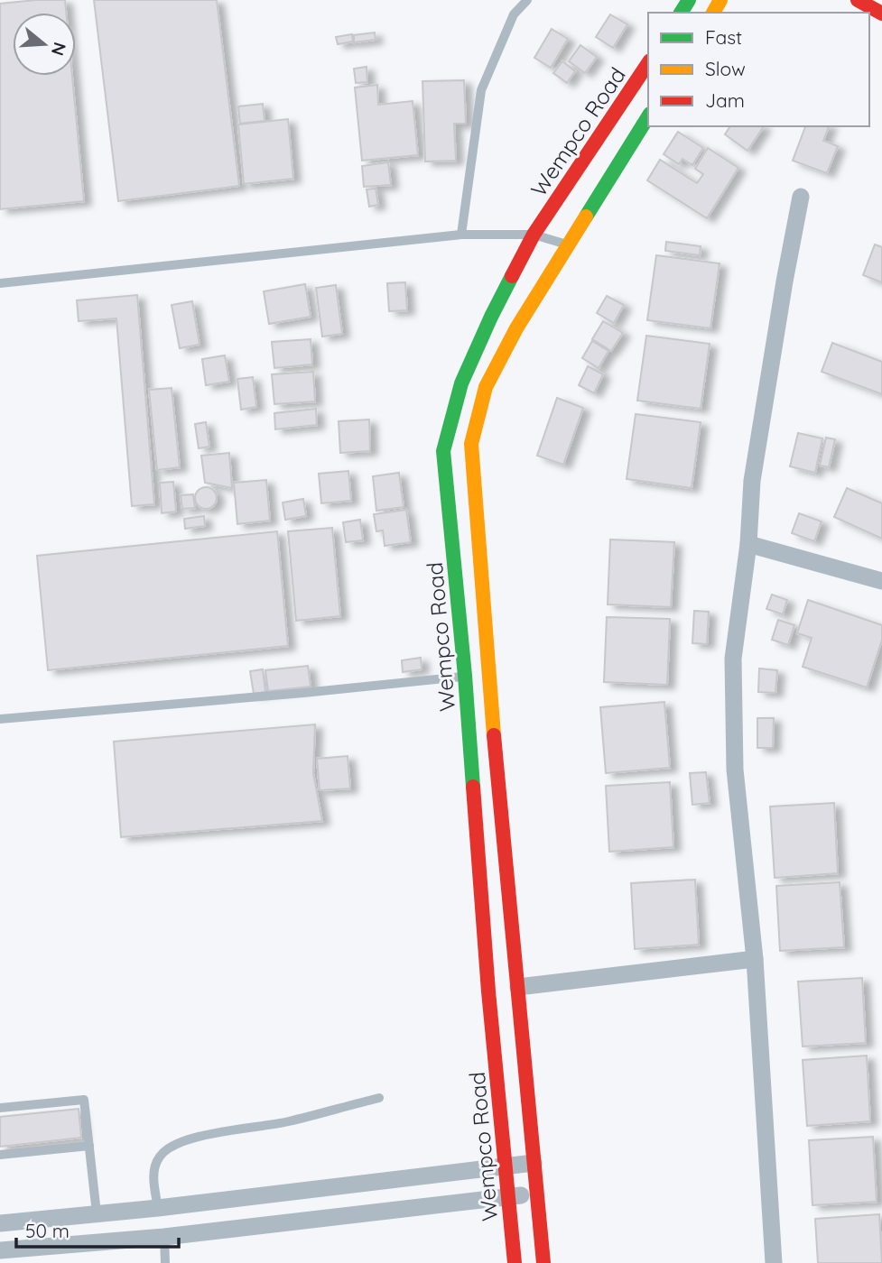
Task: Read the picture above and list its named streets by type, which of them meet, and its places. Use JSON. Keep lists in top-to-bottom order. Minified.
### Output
{"streets":{"street":["Wempco Road"]},"legend":["Fast","Slow","Jam"],"scale_bar":"50 m","north":"right"}
